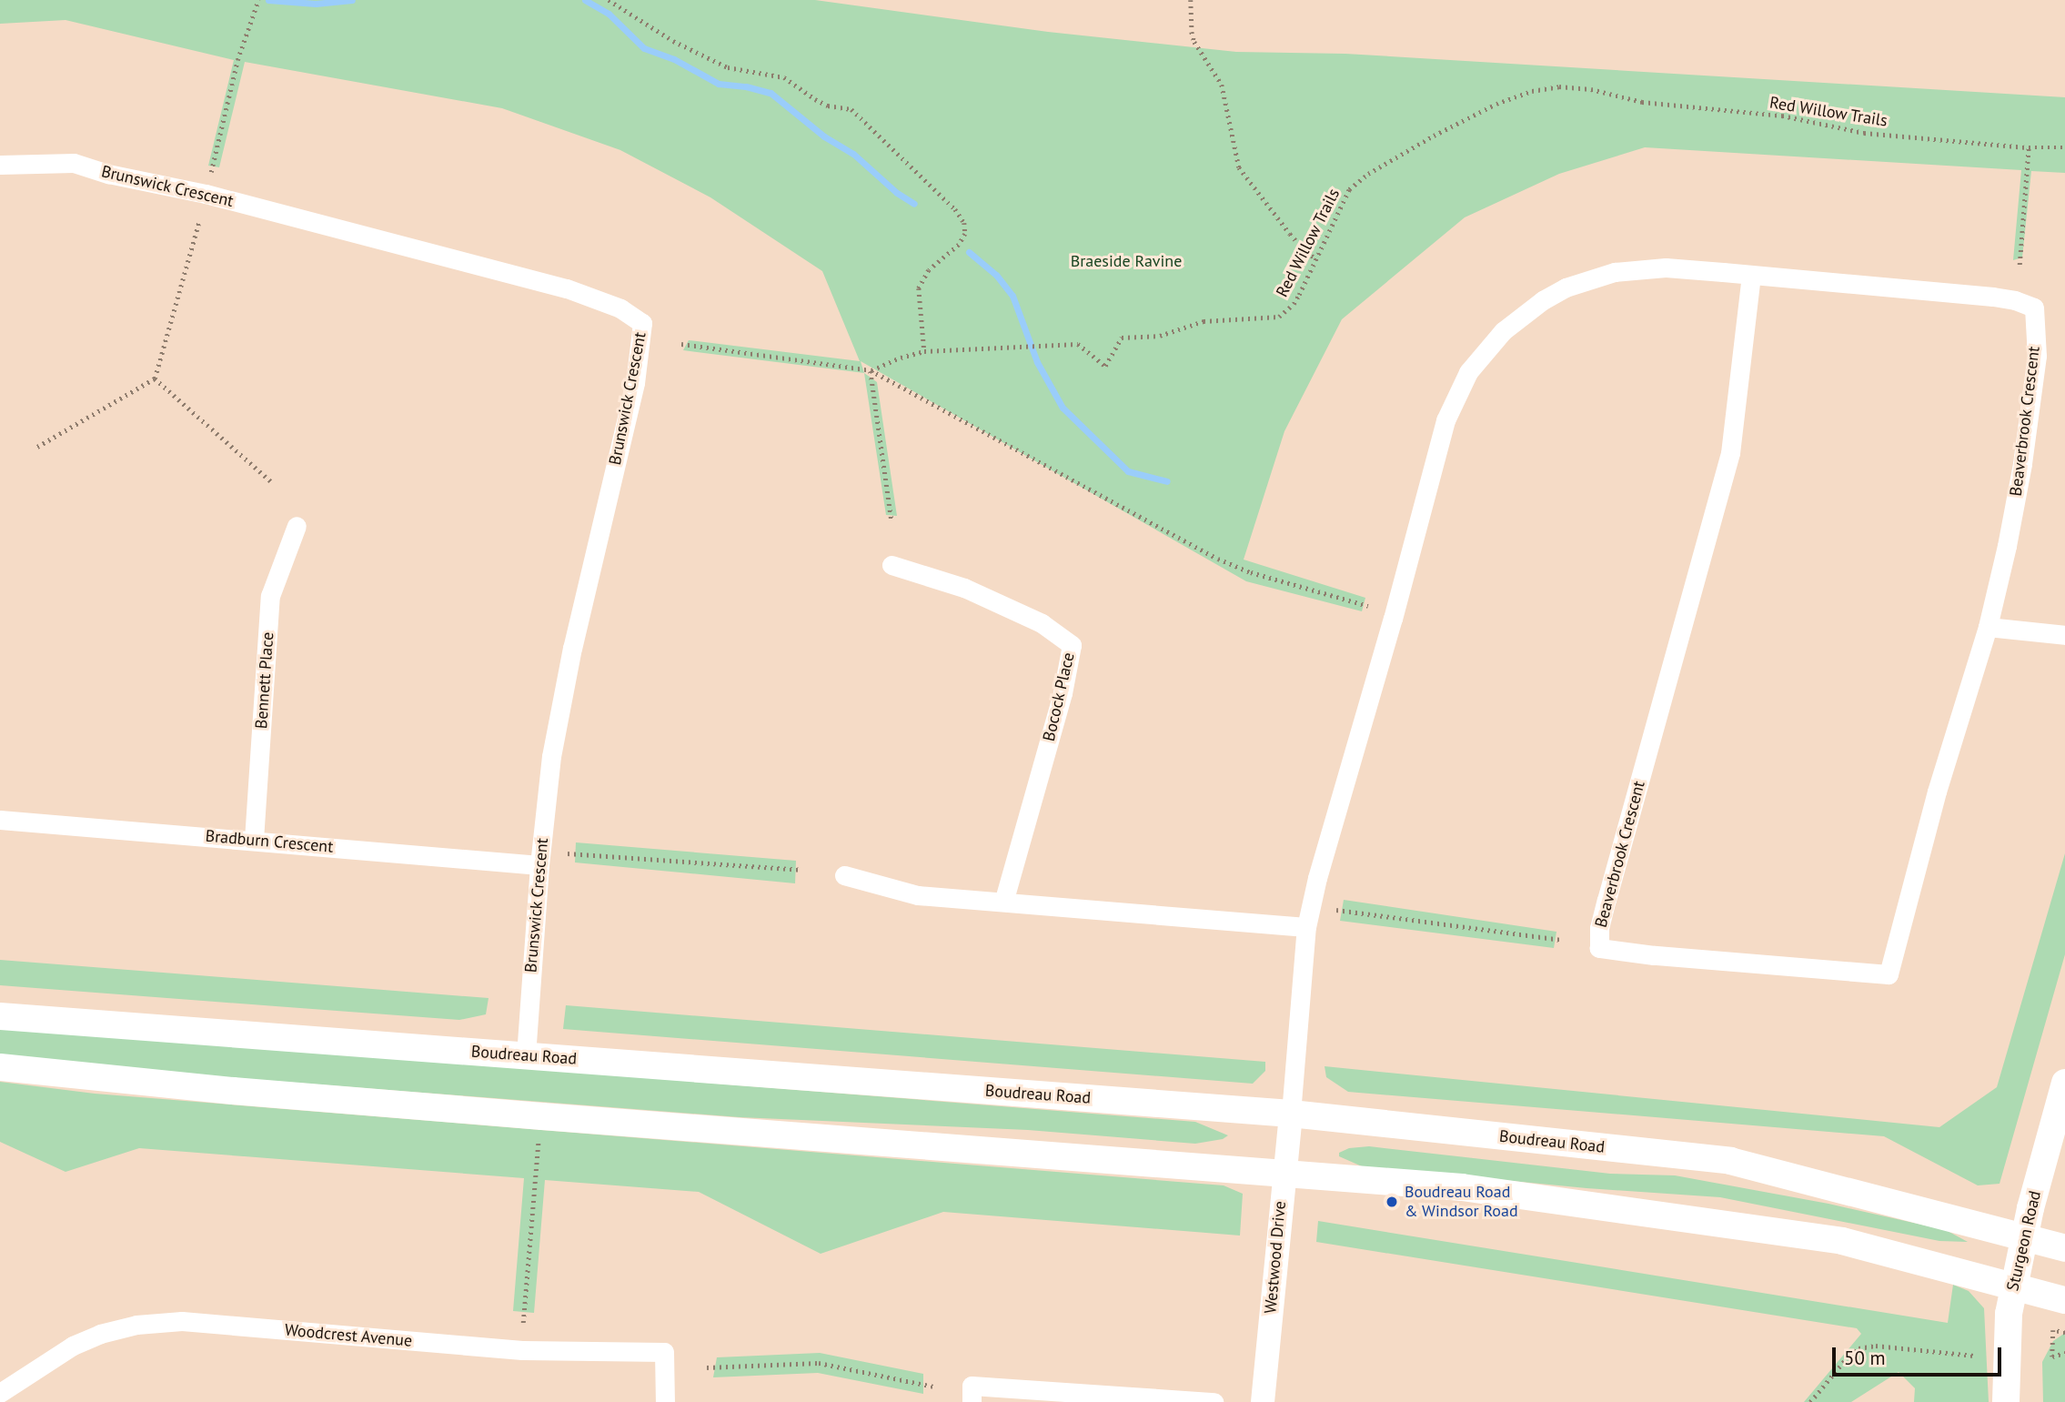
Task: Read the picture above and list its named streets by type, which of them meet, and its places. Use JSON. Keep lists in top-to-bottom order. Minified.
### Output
{"streets":{"main road":["Boudreau Road","Sturgeon Road"],"street":["Brunswick Crescent","Beaverbrook Crescent","Bennett Place","Bocock Place","Bradburn Crescent","Westwood Drive","Woodcrest Avenue"],"path":["Red Willow Trails"]},"crossings":[["Brunswick Crescent","Bradburn Crescent"],["Brunswick Crescent","Boudreau Road"],["Beaverbrook Crescent","Boudreau Road"],["Beaverbrook Crescent","Westwood Drive"],["Bennett Place","Bradburn Crescent"],["Boudreau Road","Sturgeon Road"],["Boudreau Road","Westwood Drive"]],"parks":["Braeside Ravine"],"places":["Boudreau Road & Windsor Road"],"scale_bar":"50 m"}
